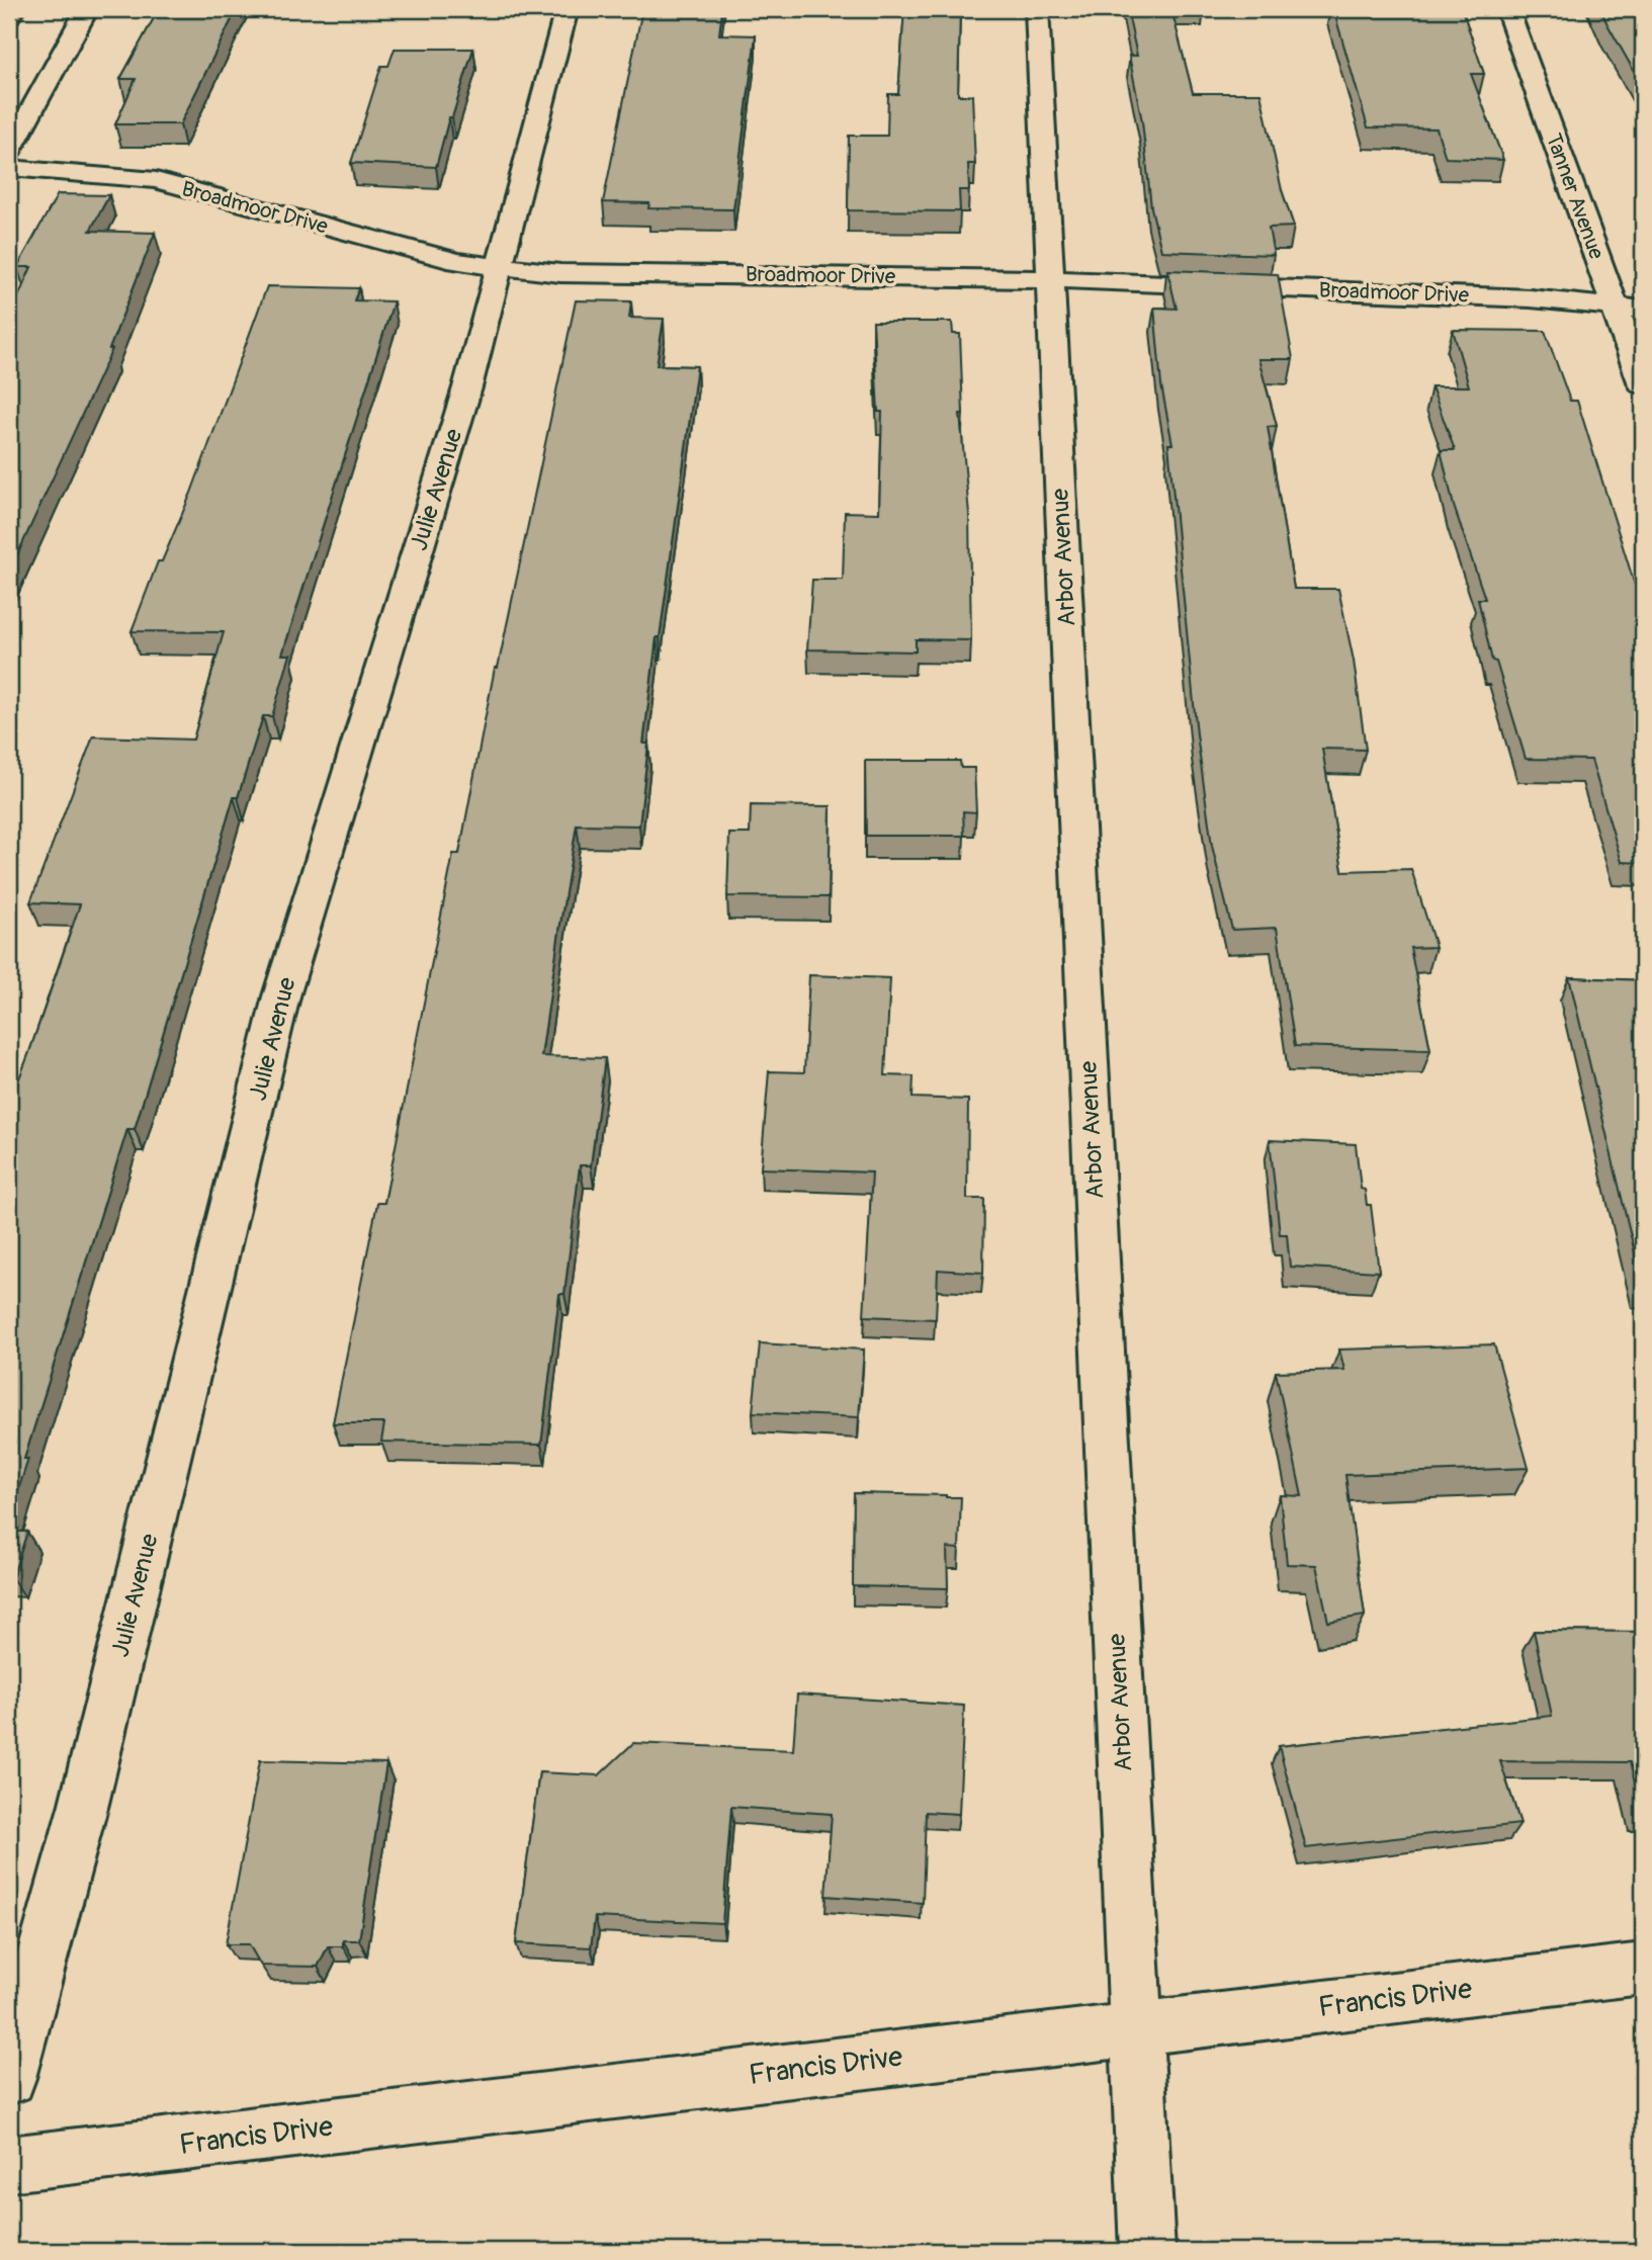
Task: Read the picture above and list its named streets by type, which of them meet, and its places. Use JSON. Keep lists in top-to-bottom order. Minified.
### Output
{"streets":{"street":["Tanner Avenue","Broadmoor Drive","Julie Avenue","Arbor Avenue","Francis Drive"]},"crossings":[["Tanner Avenue","Broadmoor Drive"],["Broadmoor Drive","Julie Avenue"],["Broadmoor Drive","Arbor Avenue"],["Arbor Avenue","Francis Drive"]]}
